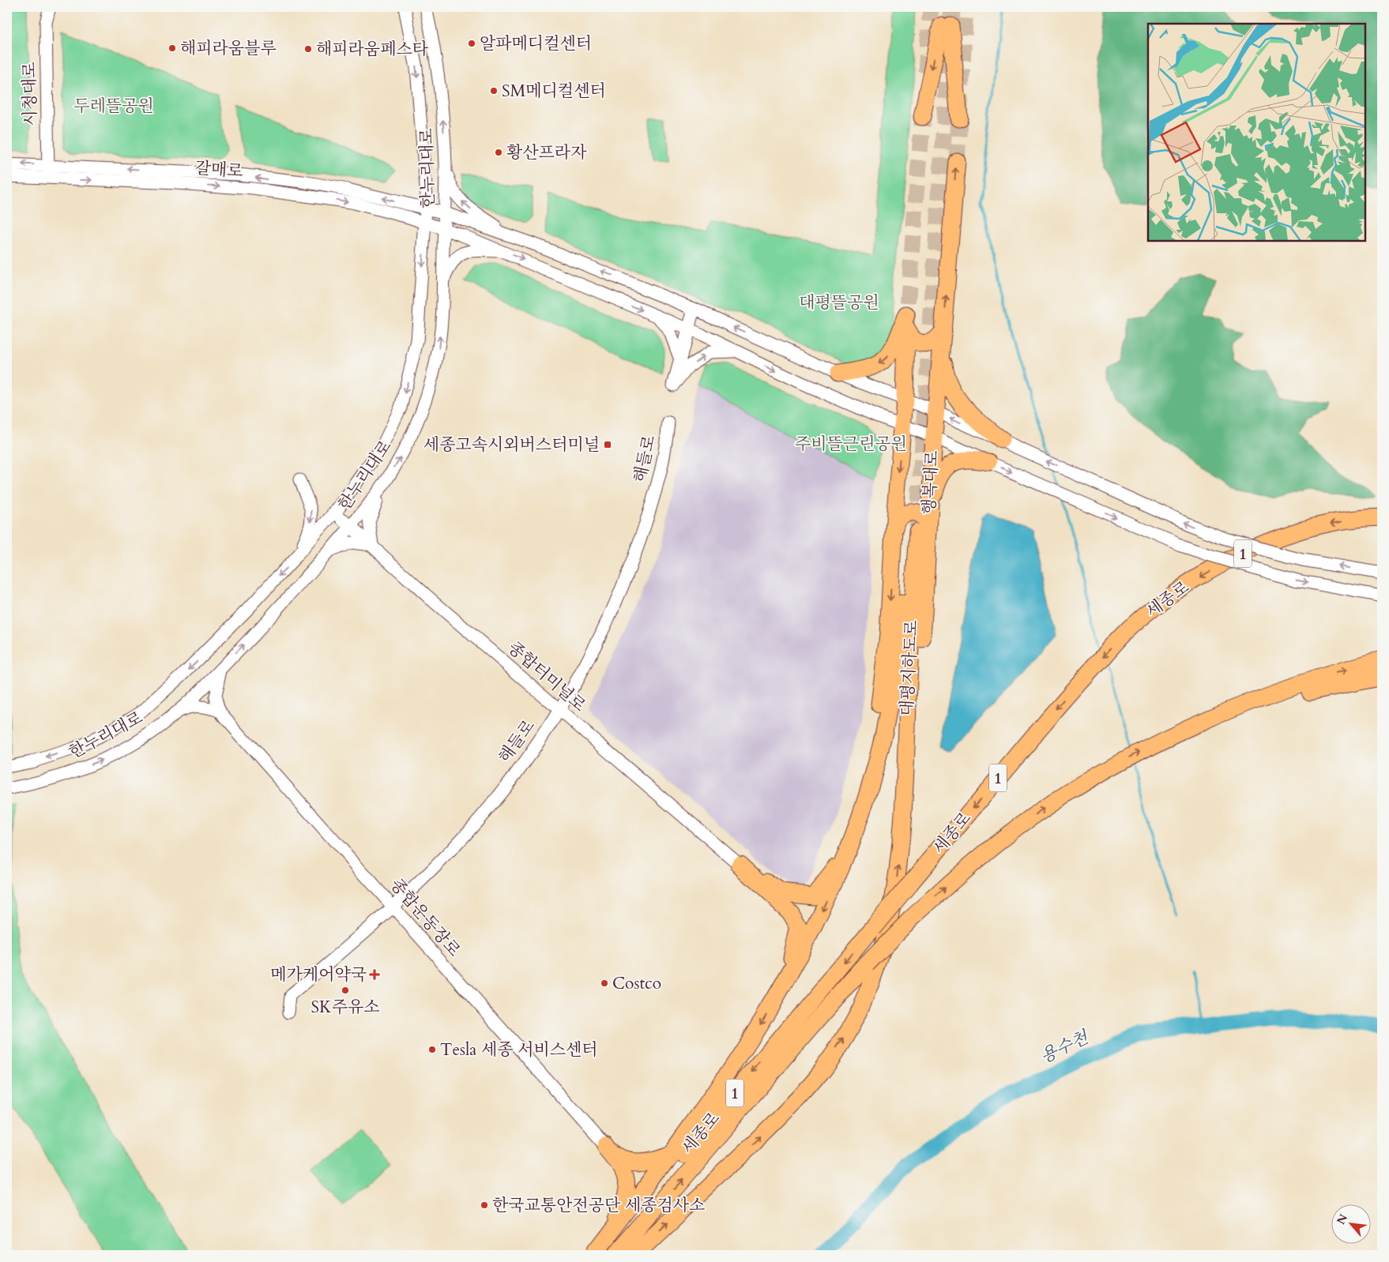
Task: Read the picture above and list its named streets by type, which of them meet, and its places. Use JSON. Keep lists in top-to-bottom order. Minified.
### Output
{"streets":{"highway":["행복대로","1","세종로","대평지하도로"],"street":["시청대로","한누리대로","갈매로","해들로","종합터미널로","종합운동장로"]},"crossings":[["시청대로","갈매로"],["한누리대로","갈매로"],["한누리대로","종합터미널로"],["갈매로","행복대로"],["해들로","종합터미널로"],["해들로","종합운동장로"],["행복대로","대평지하도로"]],"water":["용수천"],"parks":["두레뜰공원","대평뜰공원","주비뜰근린공원"],"places":{"other":["알파메디컬센터","해피라움블루","해피라움페스타","SM메디컬센터","황산프라자","Costco","SK주유소","Tesla 세종 서비스센터","한국교통안전공단 세종검사소"],"transit":["세종고속시외버스터미널"],"health":["메가케어약국"]},"north":"top left"}
